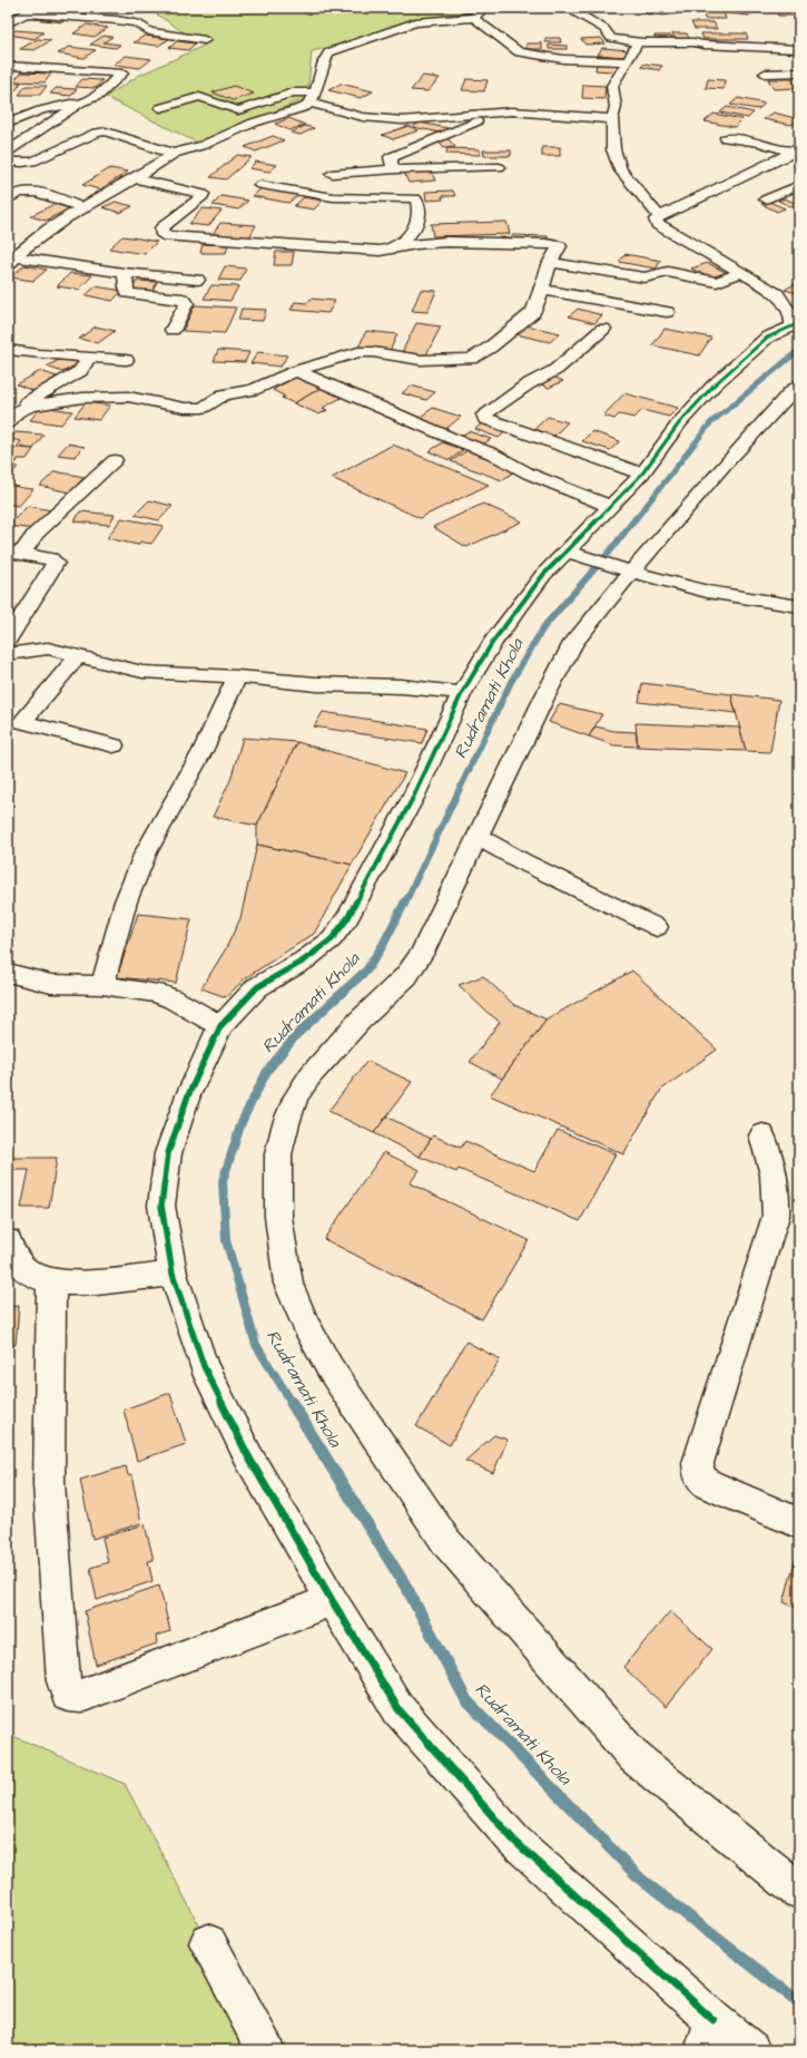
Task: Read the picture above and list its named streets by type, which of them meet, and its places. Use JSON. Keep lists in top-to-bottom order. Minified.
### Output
{"water":["Rudramati Khola"]}
